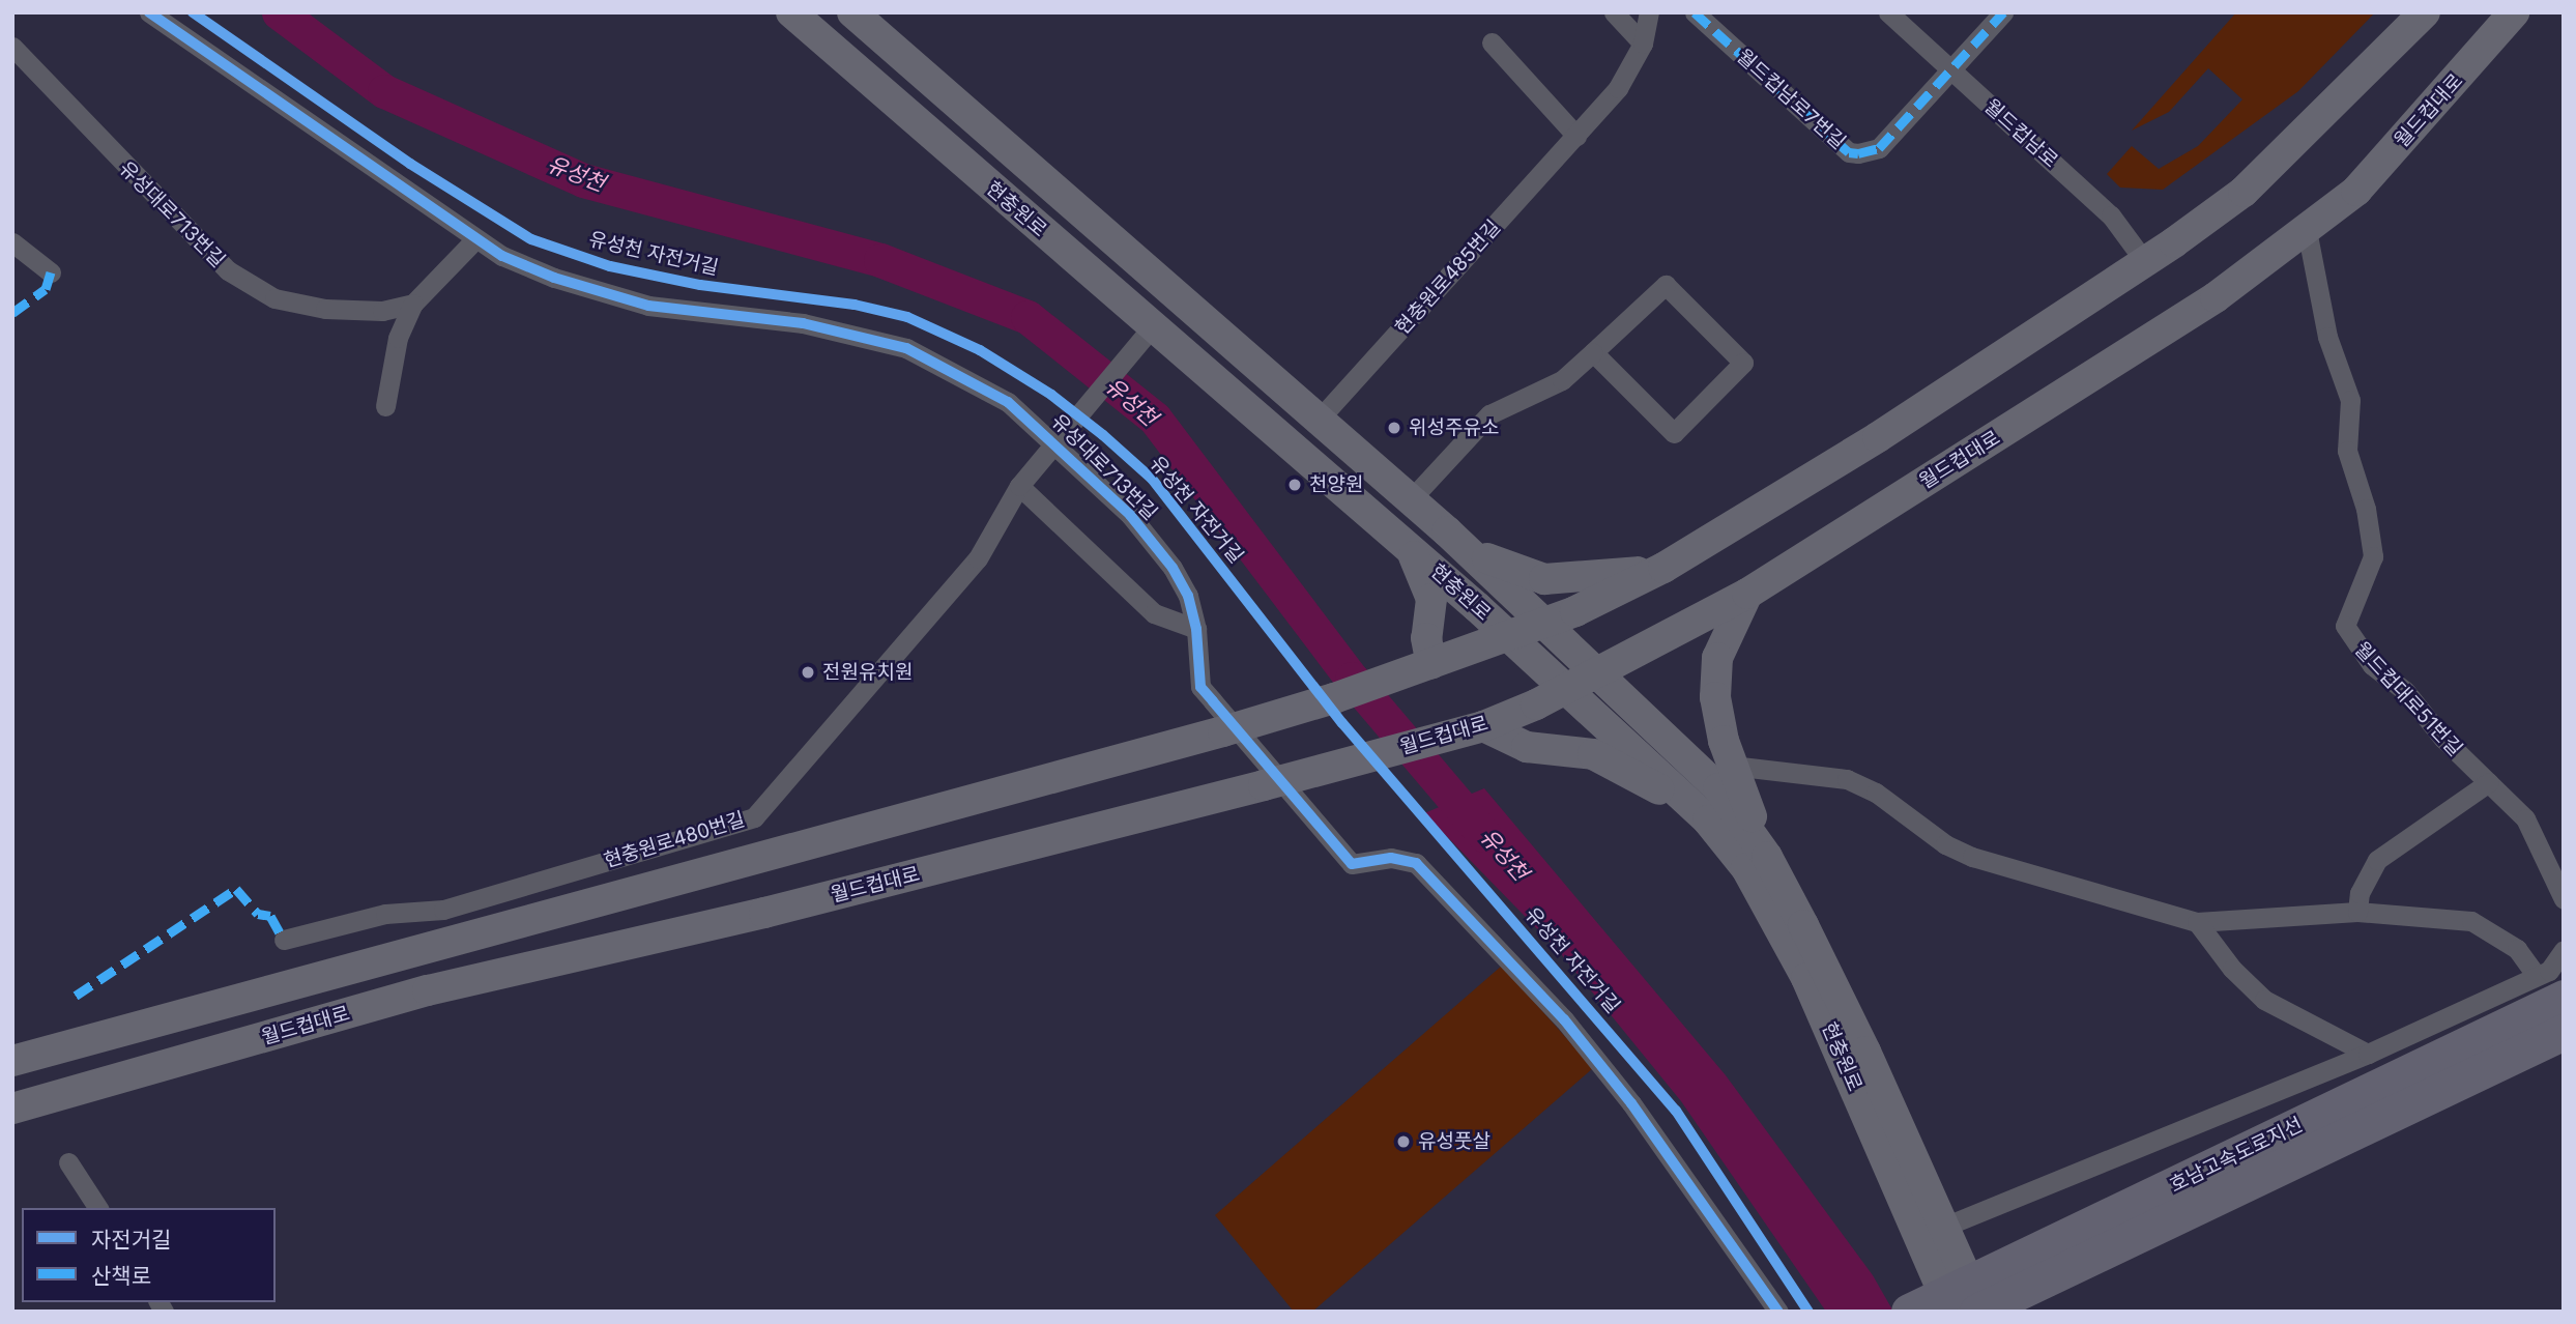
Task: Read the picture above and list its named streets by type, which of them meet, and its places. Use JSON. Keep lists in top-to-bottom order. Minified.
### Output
{"streets":{"highway":["호남고속도로지선"],"main road":["월드컵대로","현충원로"],"street":["월드컵남로7번길","월드컵남로","유성대로713번길","현충원로485번길","월드컵대로51번길","현충원로480번길"],"cycle path":["유성천 자전거길"]},"crossings":[["월드컵남로7번길","월드컵남로"],["월드컵대로","월드컵남로"],["월드컵대로","현충원로"],["월드컵대로","월드컵대로51번길"],["현충원로","현충원로485번길"],["현충원로","현충원로480번길"],["현충원로","호남고속도로지선"],["유성대로713번길","현충원로480번길"]],"water":["유성천"],"places":["위성주유소","천양원","전원유치원","유성풋살"],"legend":["자전거길","산책로"]}
